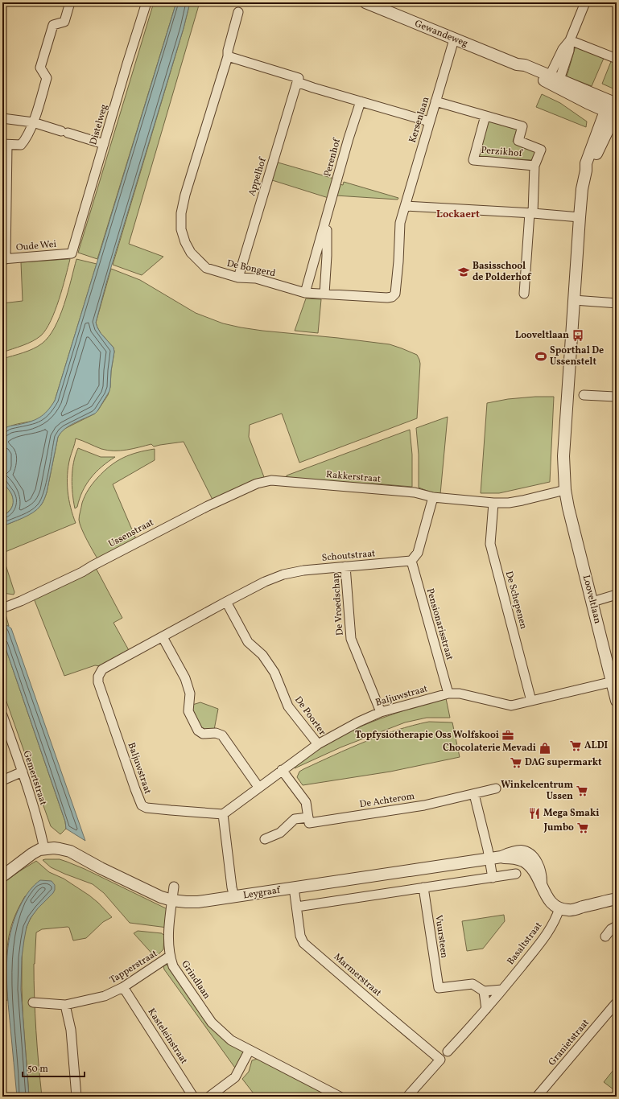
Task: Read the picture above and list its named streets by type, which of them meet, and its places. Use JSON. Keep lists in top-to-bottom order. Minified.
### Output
{"streets":{"street":["Gewandeweg","Kersenlaan","Distelweg","Perzikhof","Perenhof","Appelhof","Oude Wei","De Bongerd","Rakkerstraat","Ussenstraat","Schoutstraat","Looveltlaan","De Schepenen","De Vroedschap","Pensionarisstraat","Baljuwstraat","De Poorter","Gemertstraat","De Achterom","Leygraaf","Vuursteen","Basaltstraat","Tapperstraat","Marmerstraat","Grindlaan","Kasteleinstraat","Granietstraat"]},"crossings":[["Gewandeweg","Kersenlaan"],["Gewandeweg","Looveltlaan"],["Kersenlaan","Perzikhof"],["Kersenlaan","De Bongerd"],["Distelweg","Oude Wei"],["Perenhof","De Bongerd"],["Appelhof","De Bongerd"],["Rakkerstraat","Ussenstraat"],["Schoutstraat","De Vroedschap"],["Schoutstraat","Pensionarisstraat"],["Schoutstraat","Baljuwstraat"],["Schoutstraat","De Poorter"],["Looveltlaan","Baljuwstraat"],["De Schepenen","Baljuwstraat"],["De Vroedschap","Baljuwstraat"],["Pensionarisstraat","Baljuwstraat"],["Baljuwstraat","De Poorter"],["Gemertstraat","Leygraaf"],["Leygraaf","Basaltstraat"],["Leygraaf","Marmerstraat"],["Leygraaf","Grindlaan"],["Tapperstraat","Grindlaan"],["Tapperstraat","Kasteleinstraat"]],"districts":["Lockaert"],"places":{"school or university":["Basisschool de Polderhof"],"bus stop":["Looveltlaan"],"sports":["Sporthal De Ussenstelt"],"office":["Topfysiotherapie Oss Wolfskooi"],"supermarket":["ALDI","DAG supermarkt","Winkelcentrum Ussen","Jumbo"],"shop":["Chocolaterie Mevadi"],"restaurant":["Mega Smaki"]},"scale_bar":"50 m"}
